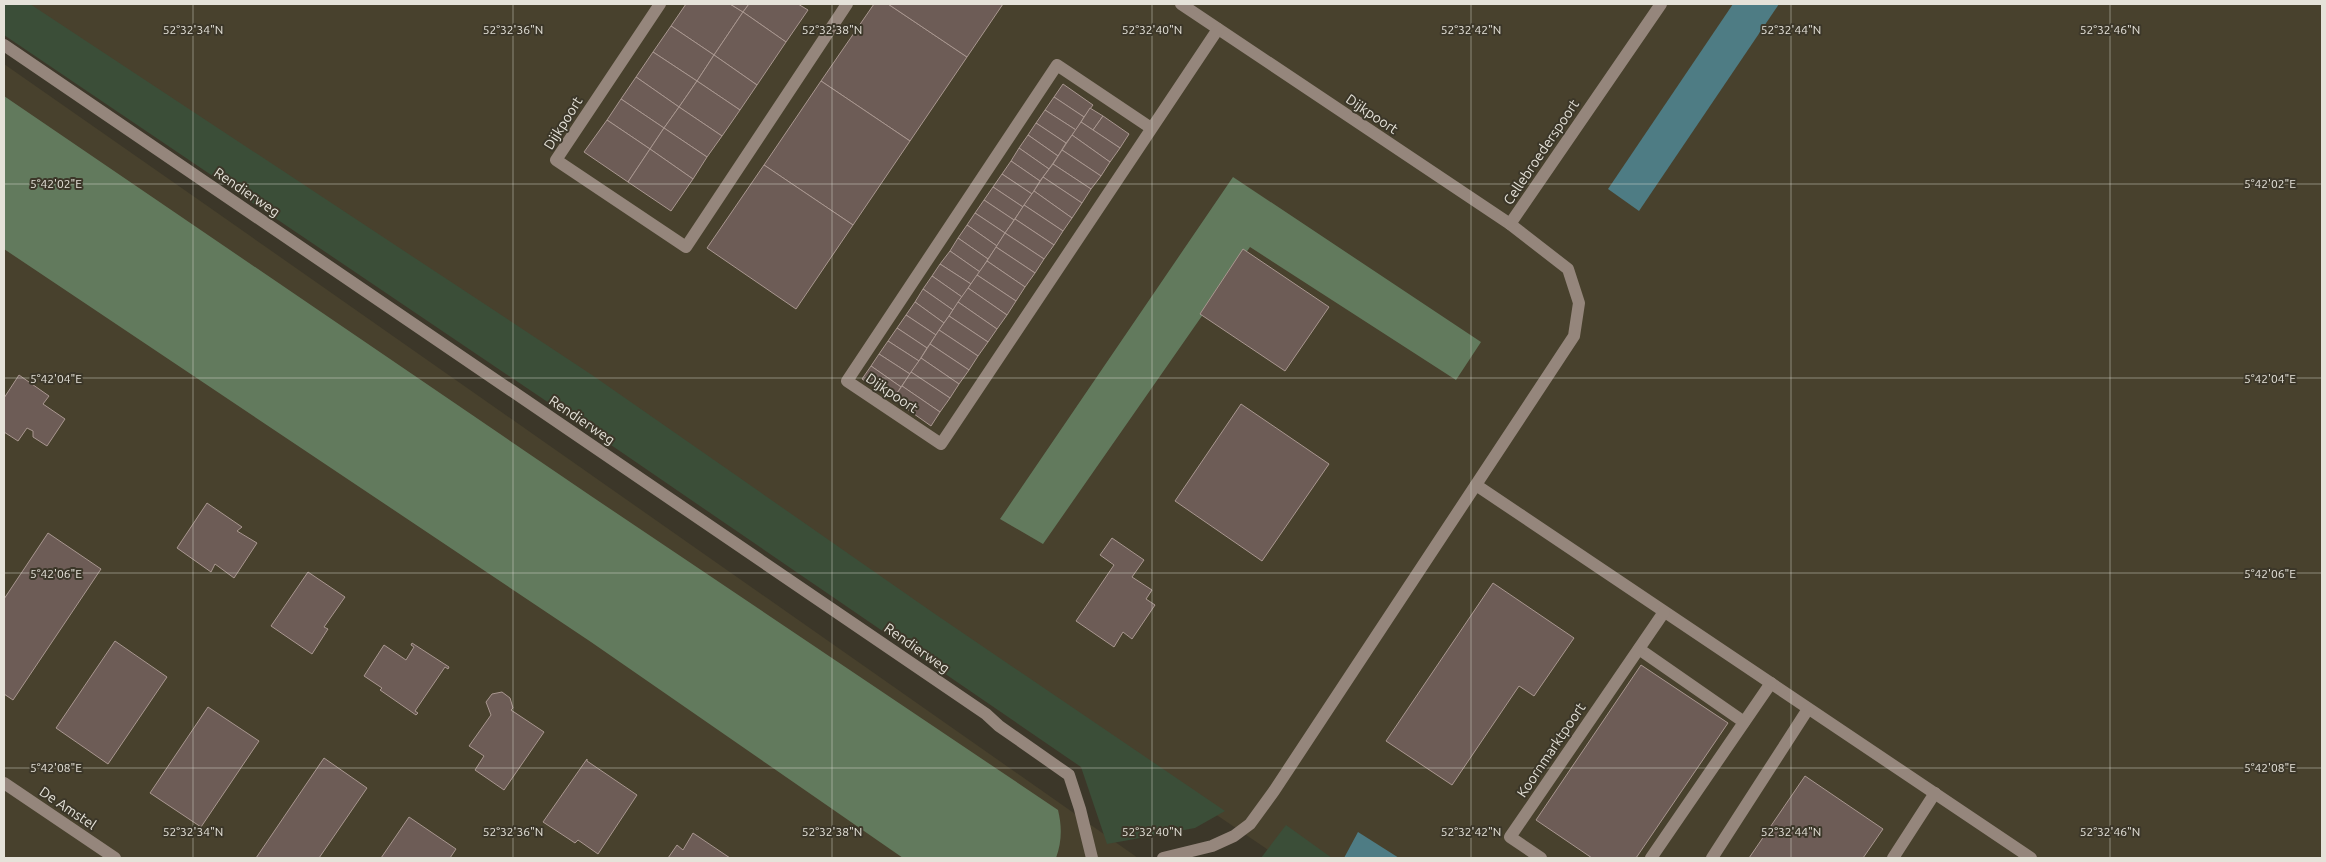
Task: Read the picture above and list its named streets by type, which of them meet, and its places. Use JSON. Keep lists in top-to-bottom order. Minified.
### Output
{"streets":{"street":["Dijkpoort","Cellebroederspoort","Rendierweg","Koornmarktpoort","De Amstel"]},"crossings":[["Dijkpoort","Cellebroederspoort"]],"coordinates":["52°32'34\"N","52°32'36\"N","52°32'38\"N","52°32'40\"N","52°32'42\"N","52°32'44\"N","52°32'46\"N","5°42'02\"E","5°42'04\"E","5°42'06\"E","5°42'08\"E"]}
